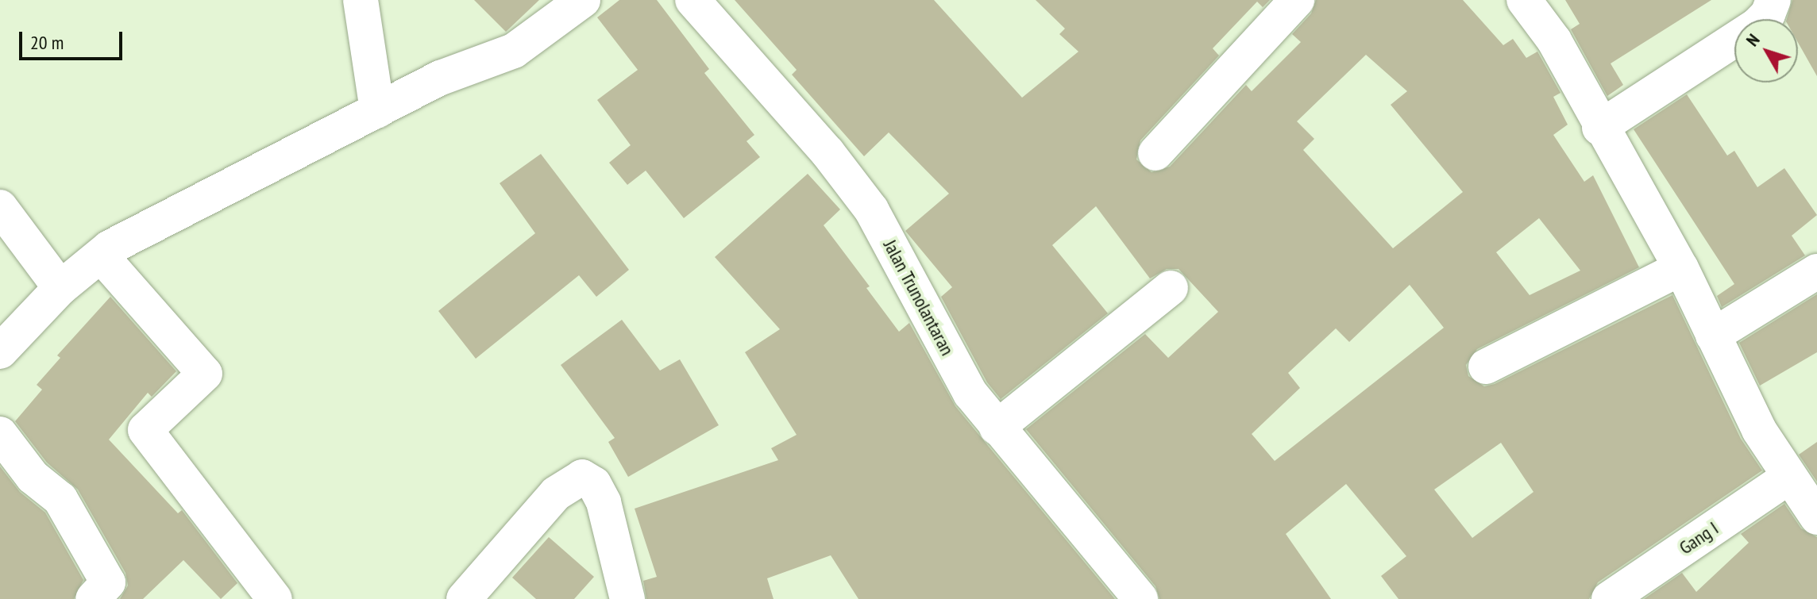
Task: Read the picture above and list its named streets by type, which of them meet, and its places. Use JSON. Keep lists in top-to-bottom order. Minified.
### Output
{"streets":{"street":["Jalan Trunolantaran","Gang I"]},"scale_bar":"20 m","north":"top left"}
